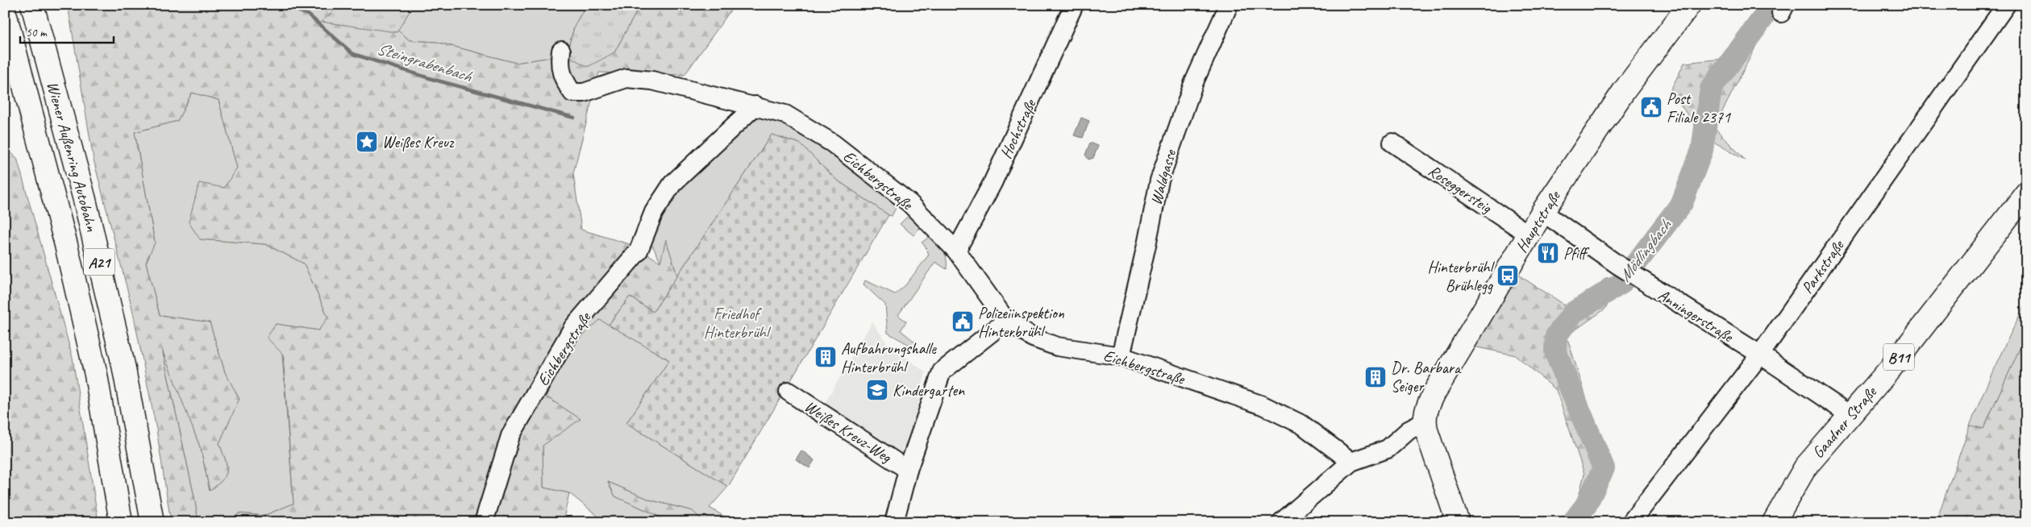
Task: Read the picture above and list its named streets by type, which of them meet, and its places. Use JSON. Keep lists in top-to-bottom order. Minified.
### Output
{"streets":{"main road":["Wiener Außenring Autobahn","Hauptstraße","A21","B11","Gaadner Straße"],"street":["Hochstraße","Waldgasse","Eichbergstraße","Roseggersteig","Parkstraße","Anningerstraße","Weißes Kreuz-Weg"]},"crossings":[["Hochstraße","Eichbergstraße"],["Waldgasse","Eichbergstraße"],["Roseggersteig","Hauptstraße"],["Hauptstraße","Anningerstraße"],["Parkstraße","Anningerstraße"],["Anningerstraße","Gaadner Straße"]],"water":["Steingrabenbach","Mödlingbach"],"parks":["Friedhof Hinterbrühl"],"places":{"public building":["Post Filiale 2371","Polizeiinspektion Hinterbrühl"],"place":["Weißes Kreuz"],"restaurant":["Pfiff"],"bus stop":["Hinterbrühl Brühlegg"],"building":["Aufbahrungshalle Hinterbrühl","Dr. Barbara Seiger"],"school or university":["Kindergarten"]},"scale_bar":"50 m"}
